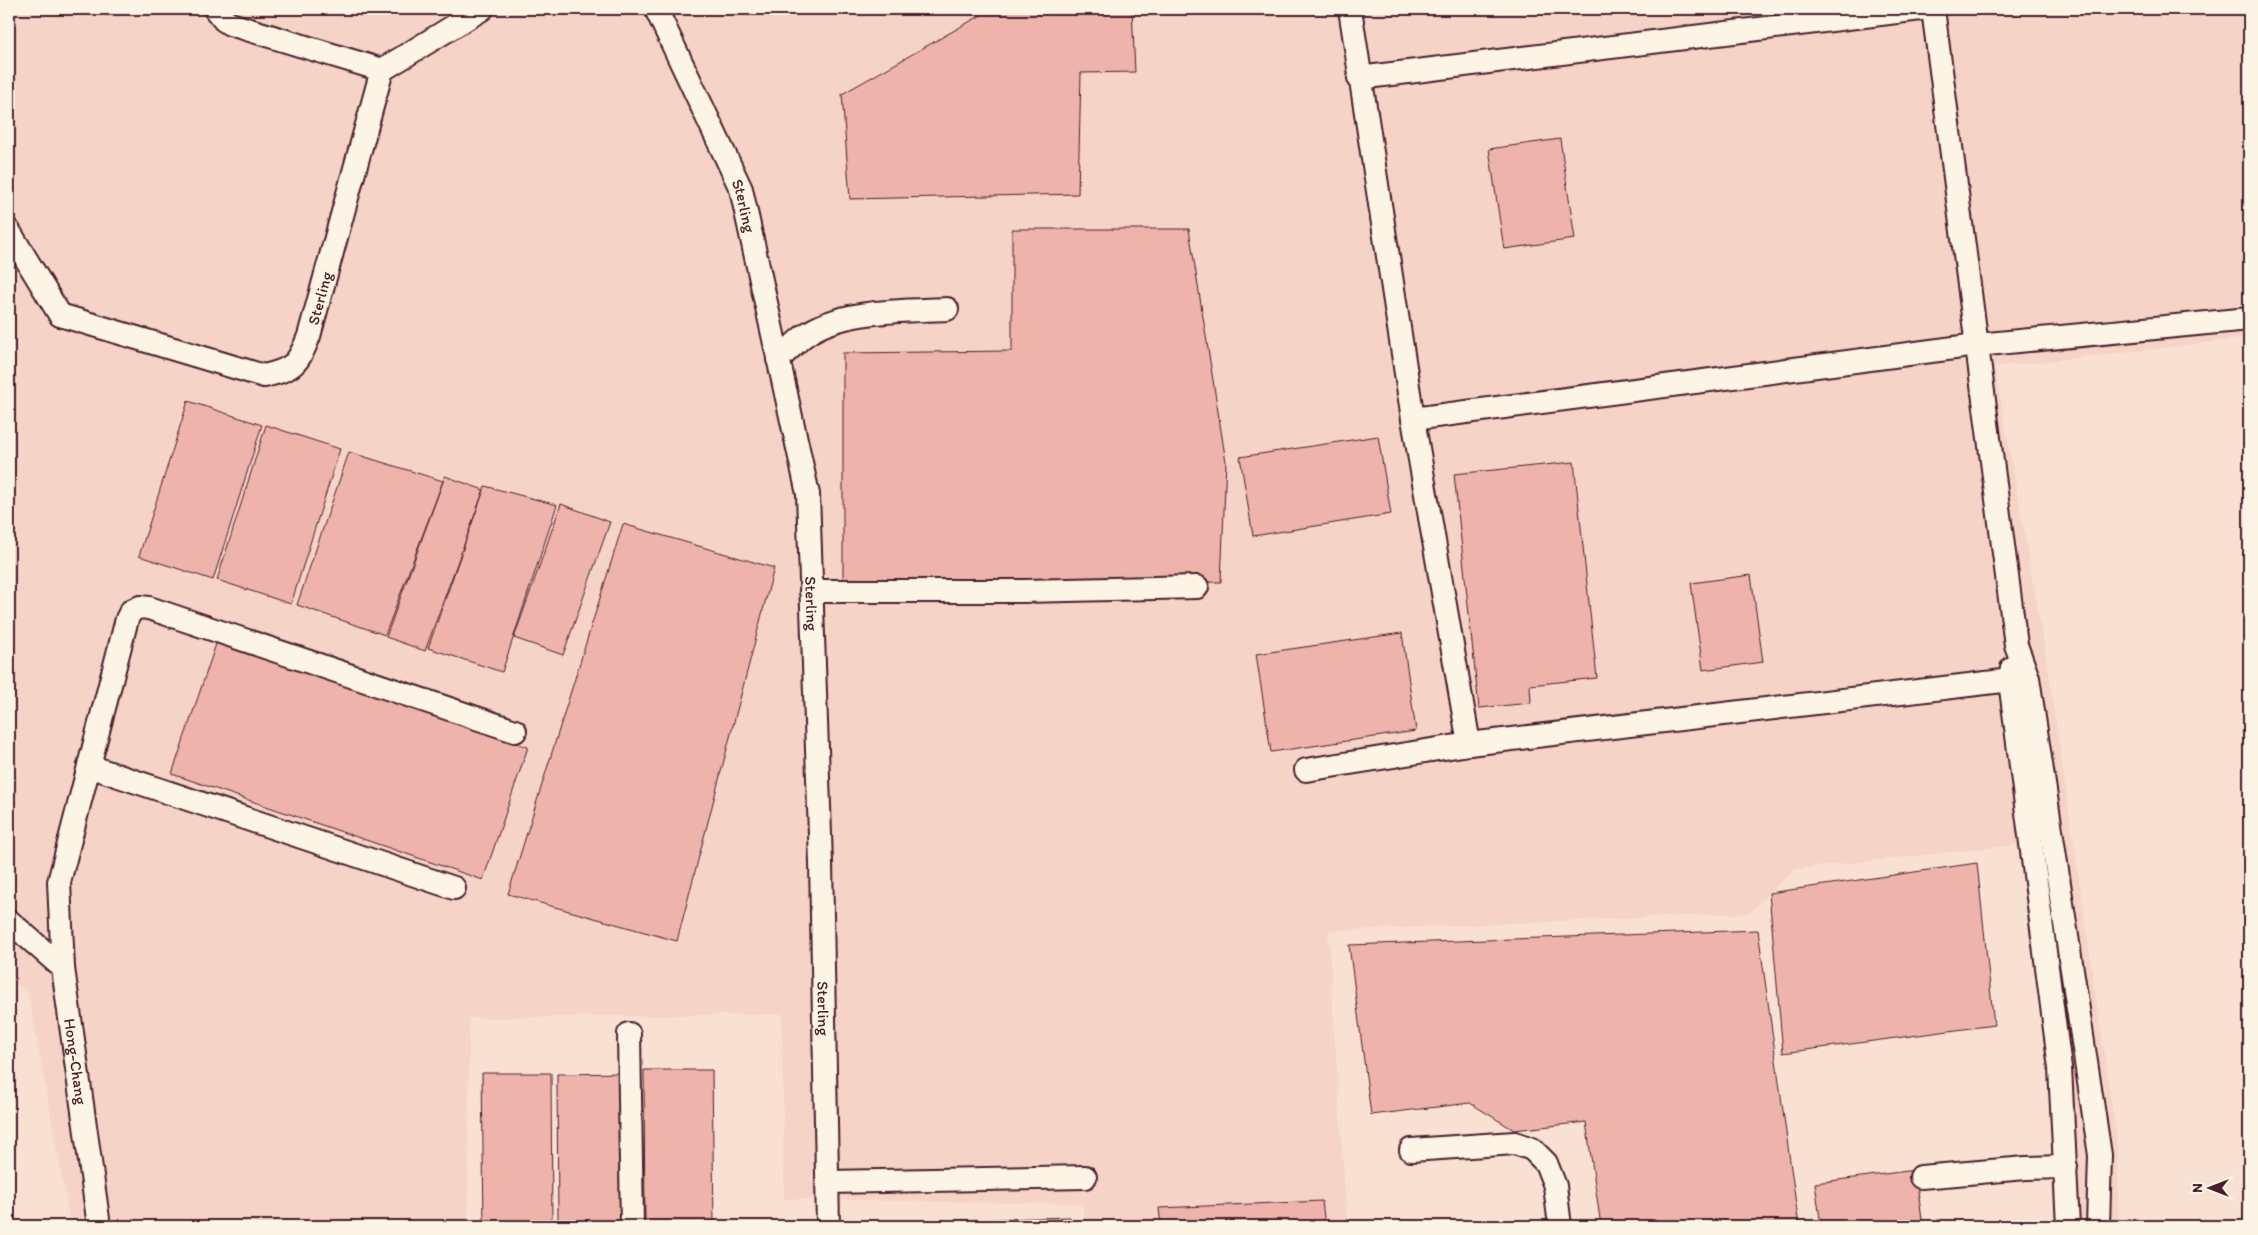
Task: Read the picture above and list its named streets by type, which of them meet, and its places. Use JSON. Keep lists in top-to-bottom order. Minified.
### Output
{"streets":{"street":["Sterling","Hong-Chang"]},"north":"left"}
